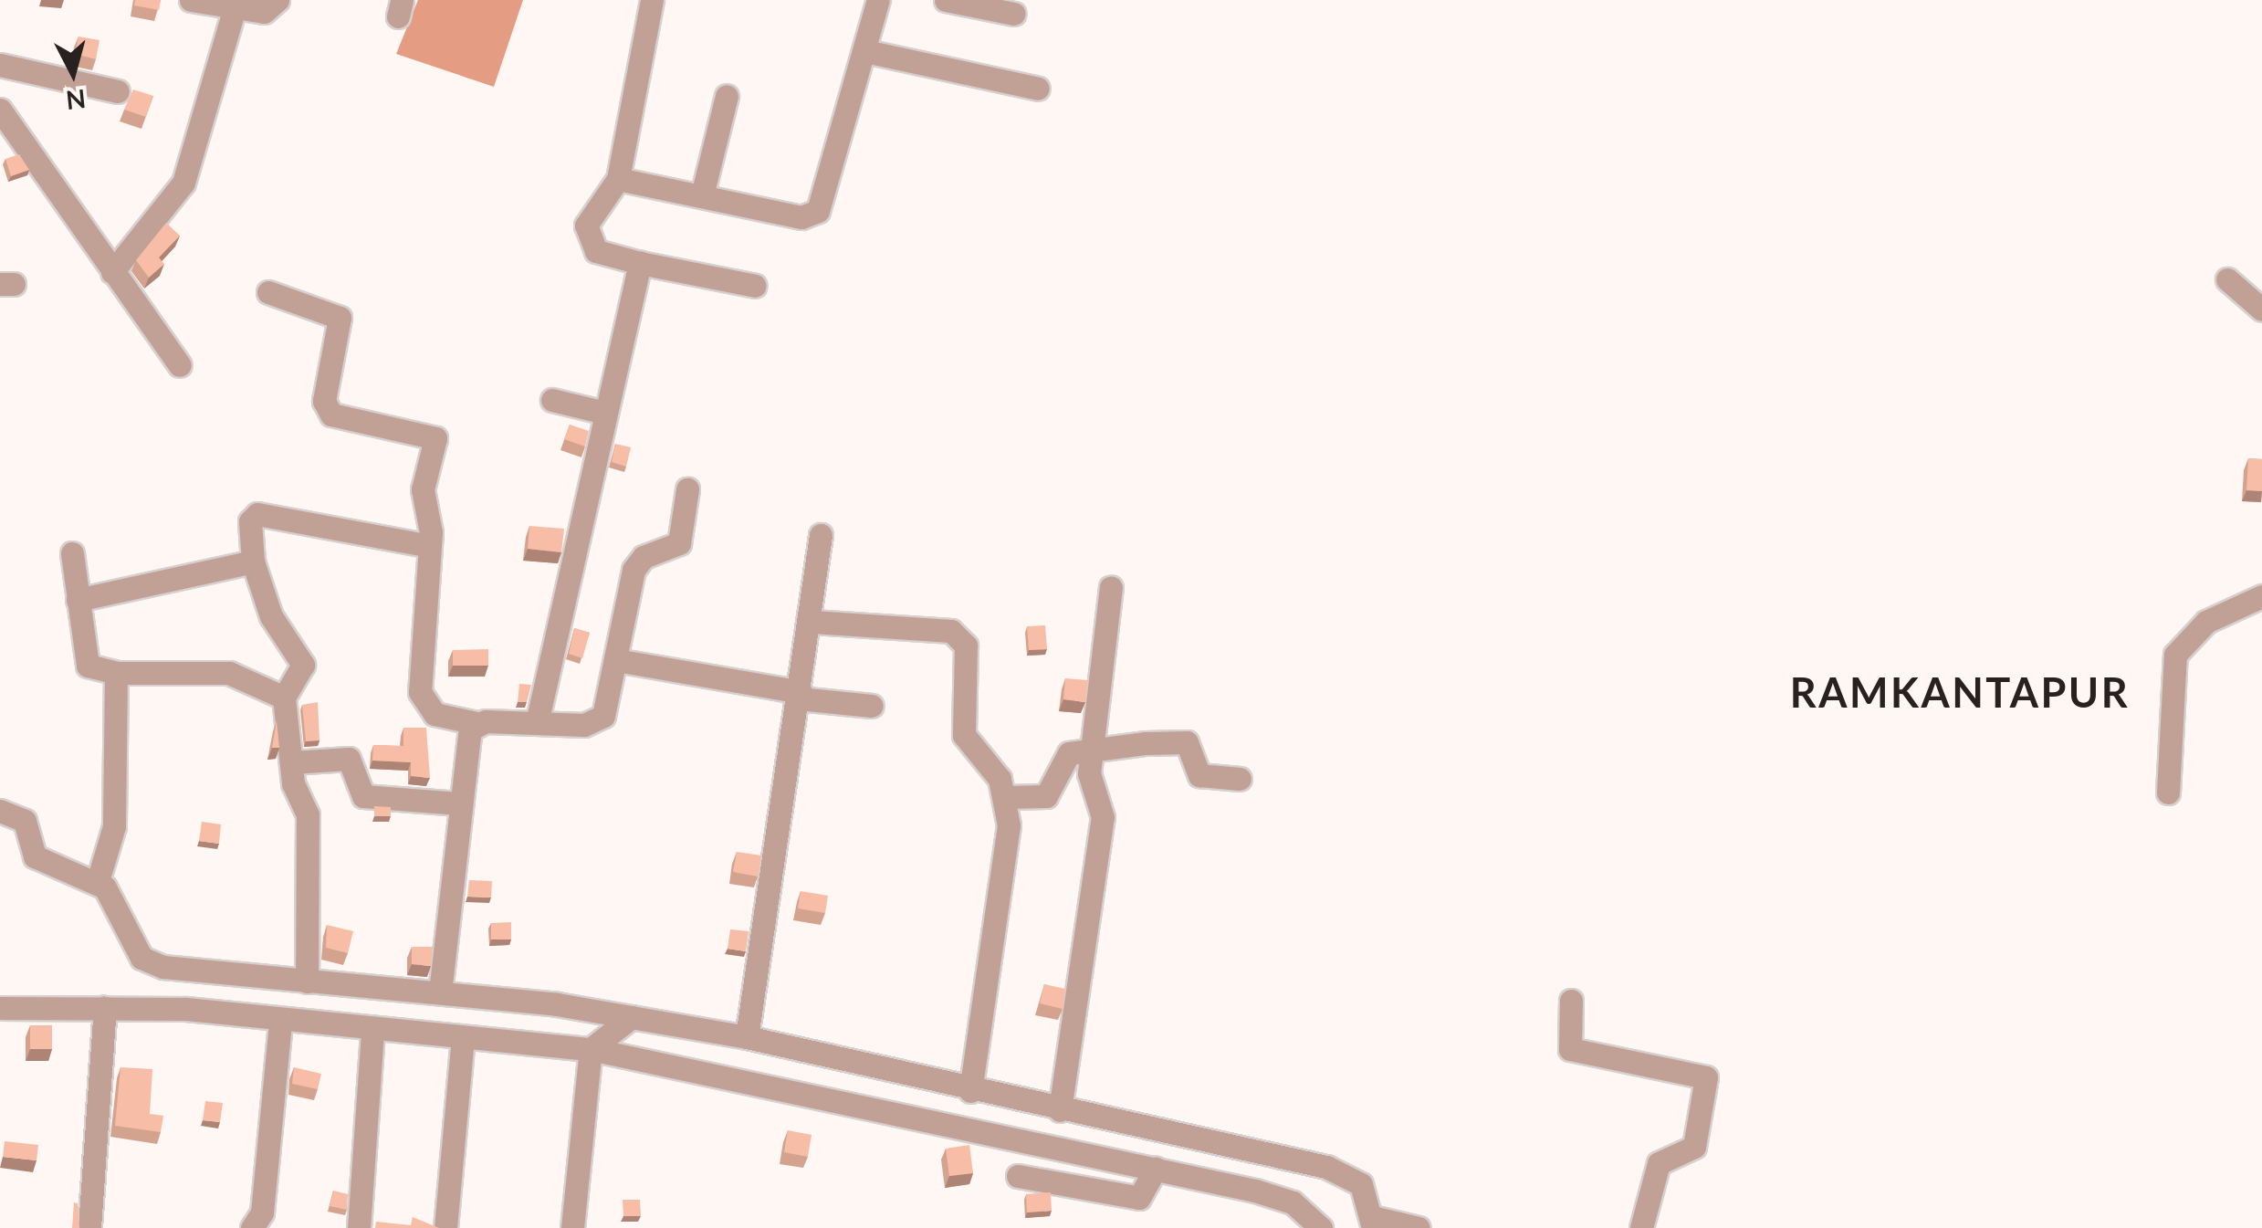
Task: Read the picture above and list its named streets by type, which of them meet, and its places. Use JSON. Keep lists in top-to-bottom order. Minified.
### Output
{"districts":["RAMKANTAPUR"],"north":"bottom"}
